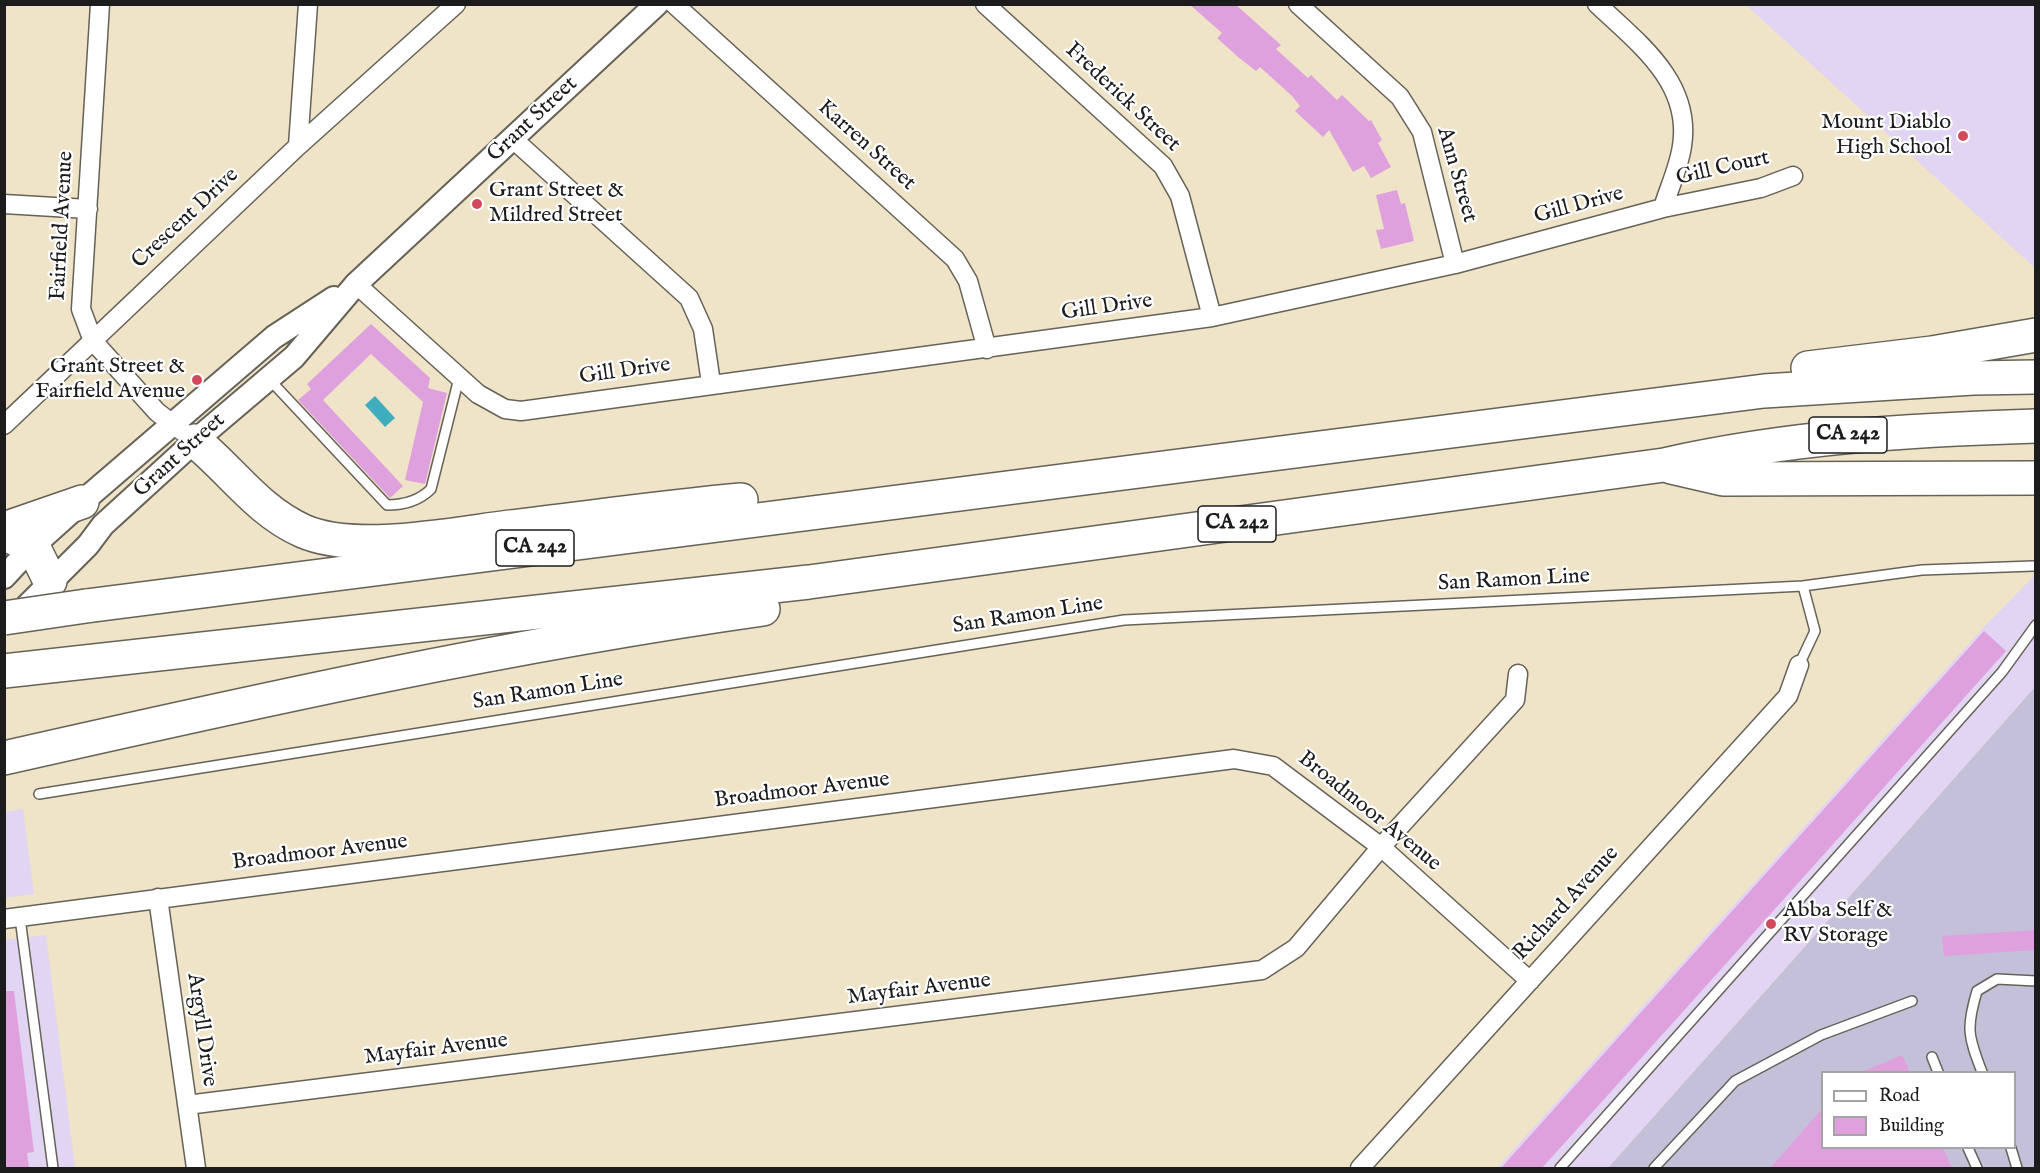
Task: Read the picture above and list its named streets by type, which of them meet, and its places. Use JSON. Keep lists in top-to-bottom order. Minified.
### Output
{"streets":{"highway":["CA 242"],"street":["Frederick Street","Grant Street","Karren Street","Gill Court","Ann Street","Gill Drive","Crescent Drive","Fairfield Avenue","Broadmoor Avenue","Richard Avenue","Mayfair Avenue","Argyll Drive"],"lane":["San Ramon Line"]},"crossings":[["Frederick Street","Gill Drive"],["Grant Street","Gill Drive"],["Grant Street","Fairfield Avenue"],["Karren Street","Gill Drive"],["Gill Court","Gill Drive"],["Ann Street","Gill Drive"],["Crescent Drive","Fairfield Avenue"],["Broadmoor Avenue","Richard Avenue"],["Broadmoor Avenue","Mayfair Avenue"],["Broadmoor Avenue","Argyll Drive"],["Mayfair Avenue","Argyll Drive"]],"places":["Mount Diablo High School","Grant Street & Mildred Street","Grant Street & Fairfield Avenue","Abba Self & RV Storage"],"legend":["Road","Building"]}
